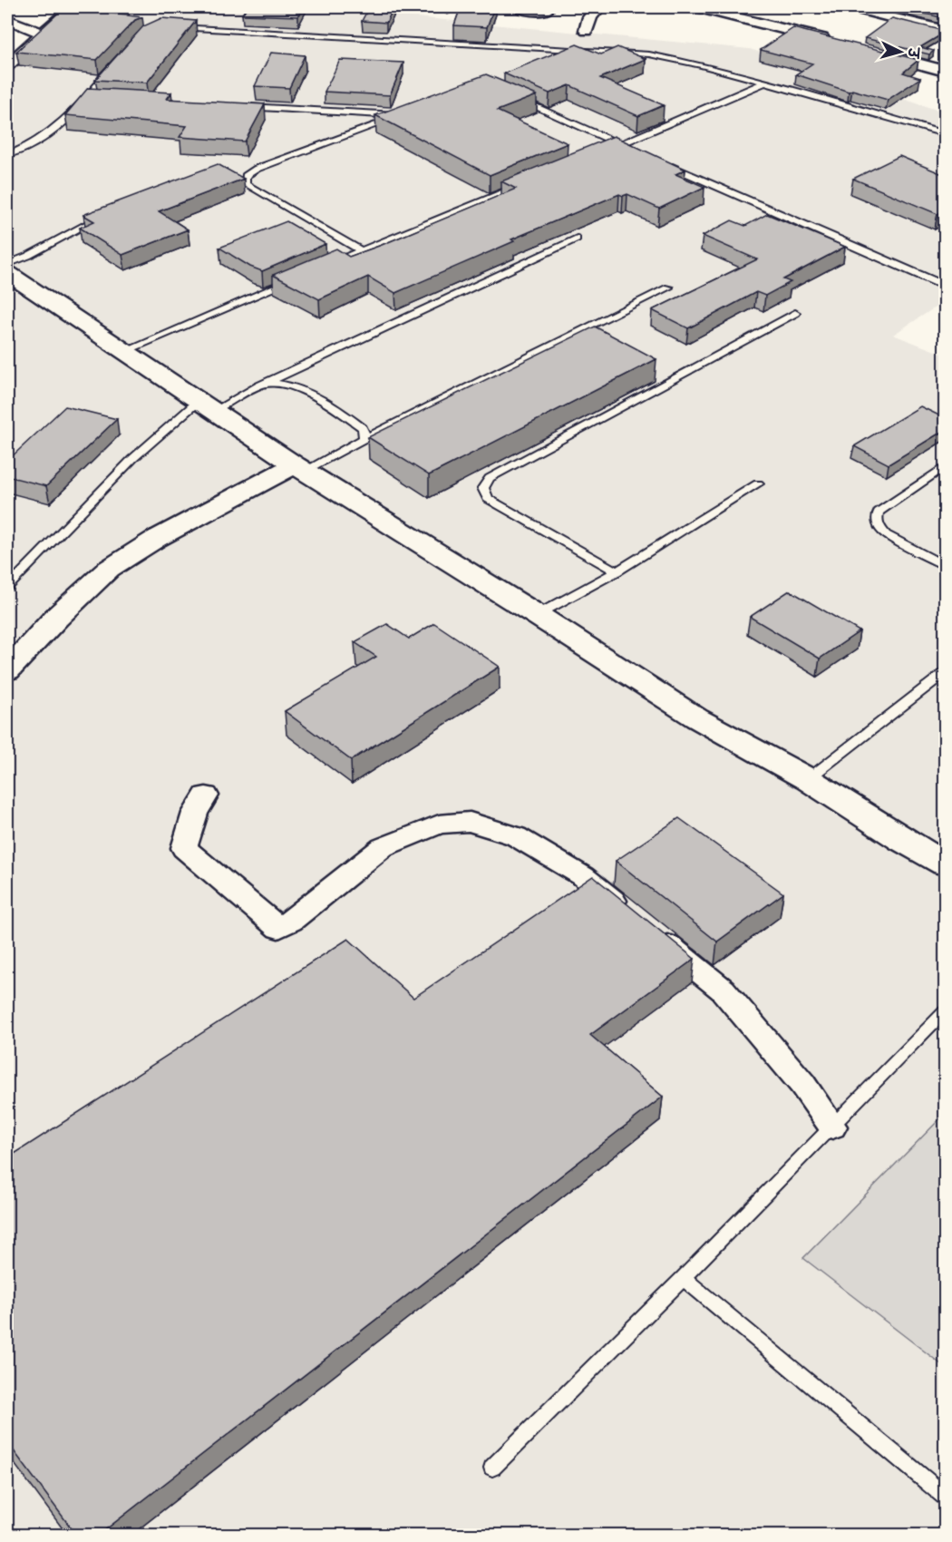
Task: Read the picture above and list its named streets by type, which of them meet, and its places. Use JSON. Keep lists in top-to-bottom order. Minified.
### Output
{"north":"right"}
